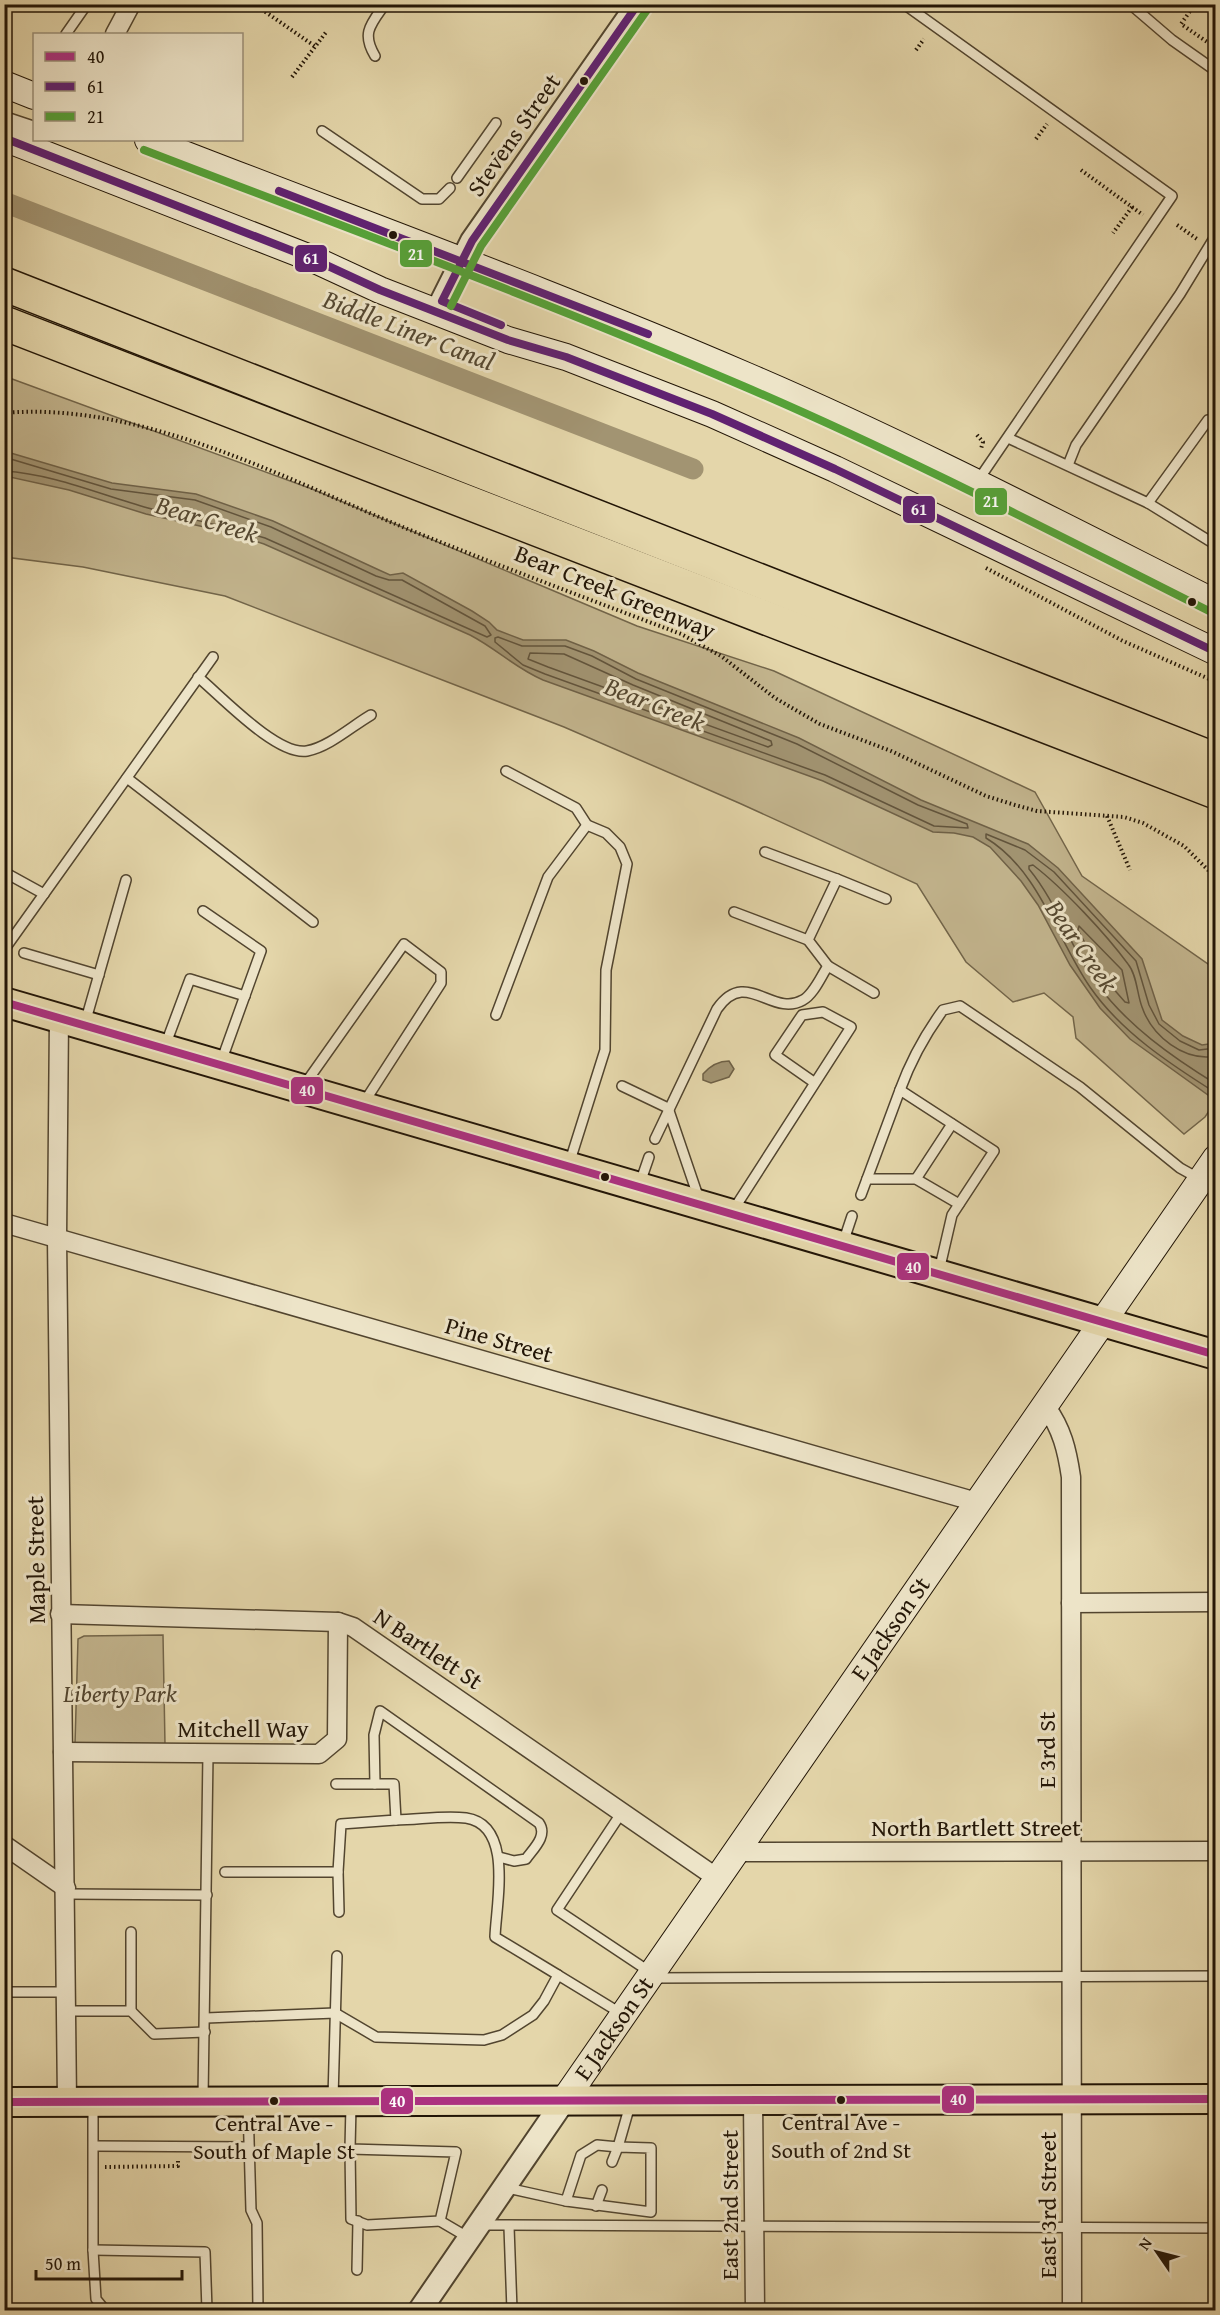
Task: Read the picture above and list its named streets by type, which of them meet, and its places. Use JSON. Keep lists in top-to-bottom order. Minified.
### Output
{"streets":{"main road":["E Jackson St"],"street":["Stevens Street","Pine Street","Maple Street","N Bartlett St","Mitchell Way","E 3rd St","North Bartlett Street","East 2nd Street","East 3rd Street"],"path":["Bear Creek Greenway"]},"crossings":[["Pine Street","Maple Street"],["Pine Street","E Jackson St"],["Maple Street","N Bartlett St"],["Maple Street","Mitchell Way"],["E Jackson St","N Bartlett St"],["E Jackson St","E 3rd St"],["E Jackson St","North Bartlett Street"],["N Bartlett St","Mitchell Way"],["E 3rd St","North Bartlett Street"],["E 3rd St","East 3rd Street"]],"water":["Biddle Liner Canal","Bear Creek"],"parks":["Liberty Park"],"places":["Central Ave - South of 2nd St","Central Ave - South of Maple St"],"lines":["transit line 61","transit line 21","transit line 40"],"legend":["40","61","21"],"scale_bar":"50 m","north":"top left"}
